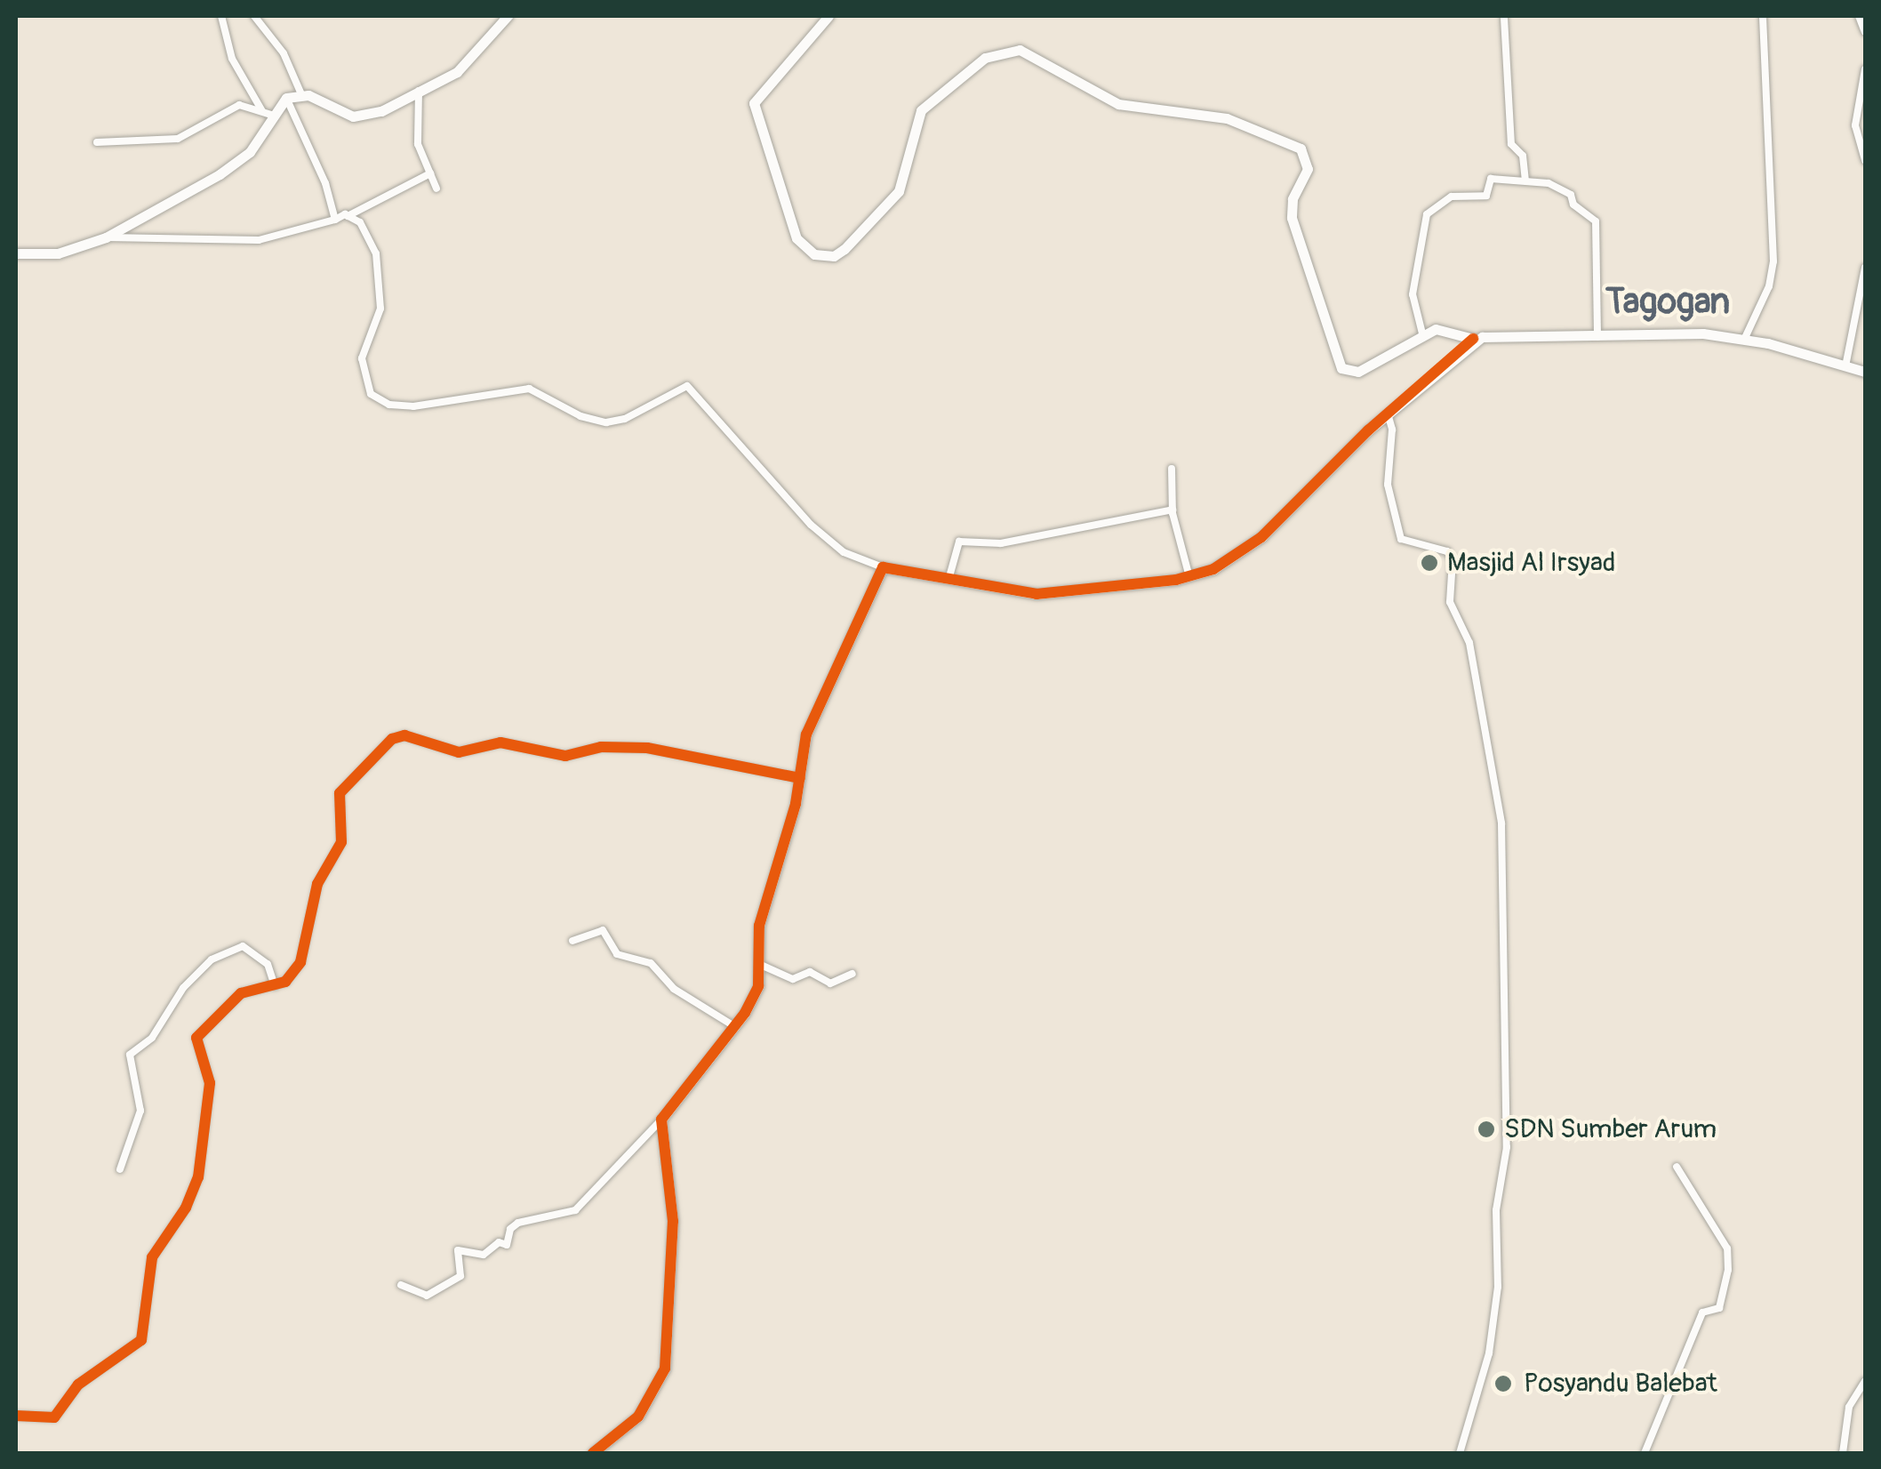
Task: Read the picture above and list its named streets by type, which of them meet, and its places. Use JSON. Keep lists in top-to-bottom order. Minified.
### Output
{"districts":["Tagogan"],"places":["Masjid Al Irsyad","SDN Sumber Arum","Posyandu Balebat"]}
